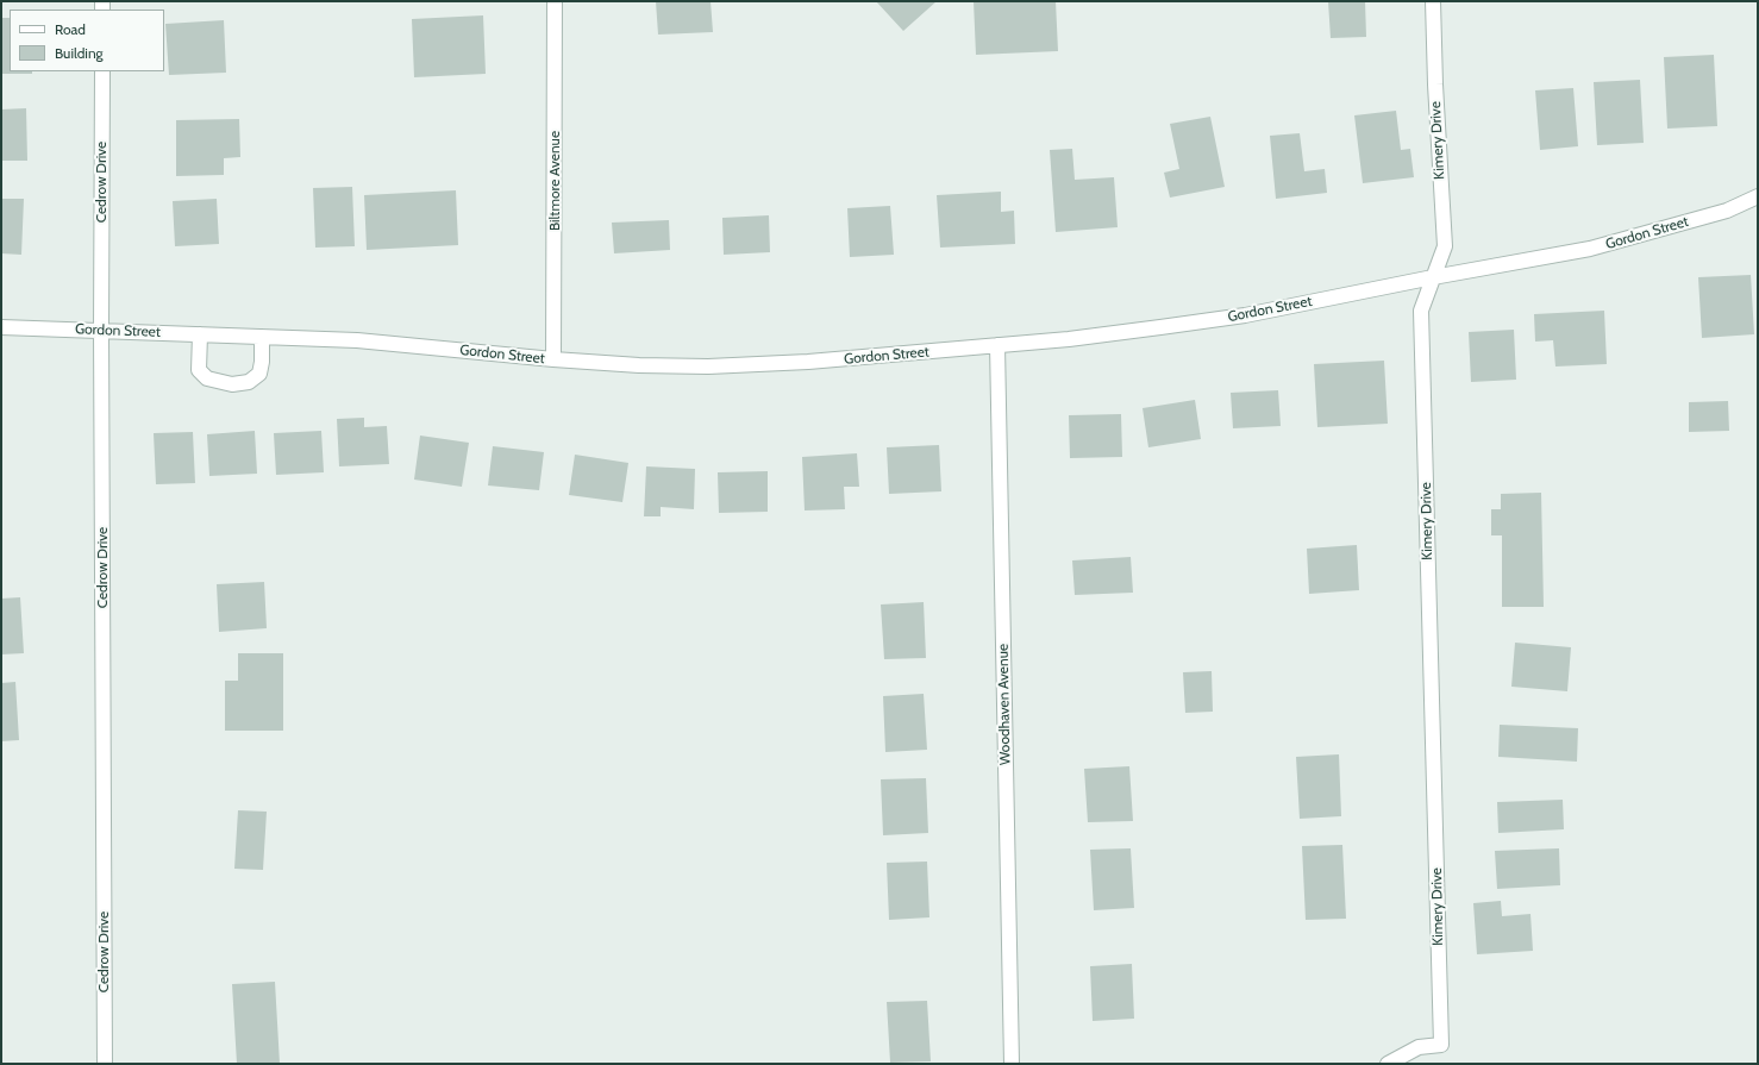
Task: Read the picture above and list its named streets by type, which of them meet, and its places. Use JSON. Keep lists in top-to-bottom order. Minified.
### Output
{"streets":{"street":["Kimery Drive","Biltmore Avenue","Cedrow Drive","Gordon Street","Woodhaven Avenue"]},"crossings":[["Kimery Drive","Gordon Street"],["Biltmore Avenue","Gordon Street"],["Cedrow Drive","Gordon Street"],["Gordon Street","Woodhaven Avenue"]],"legend":["Road","Building"]}
